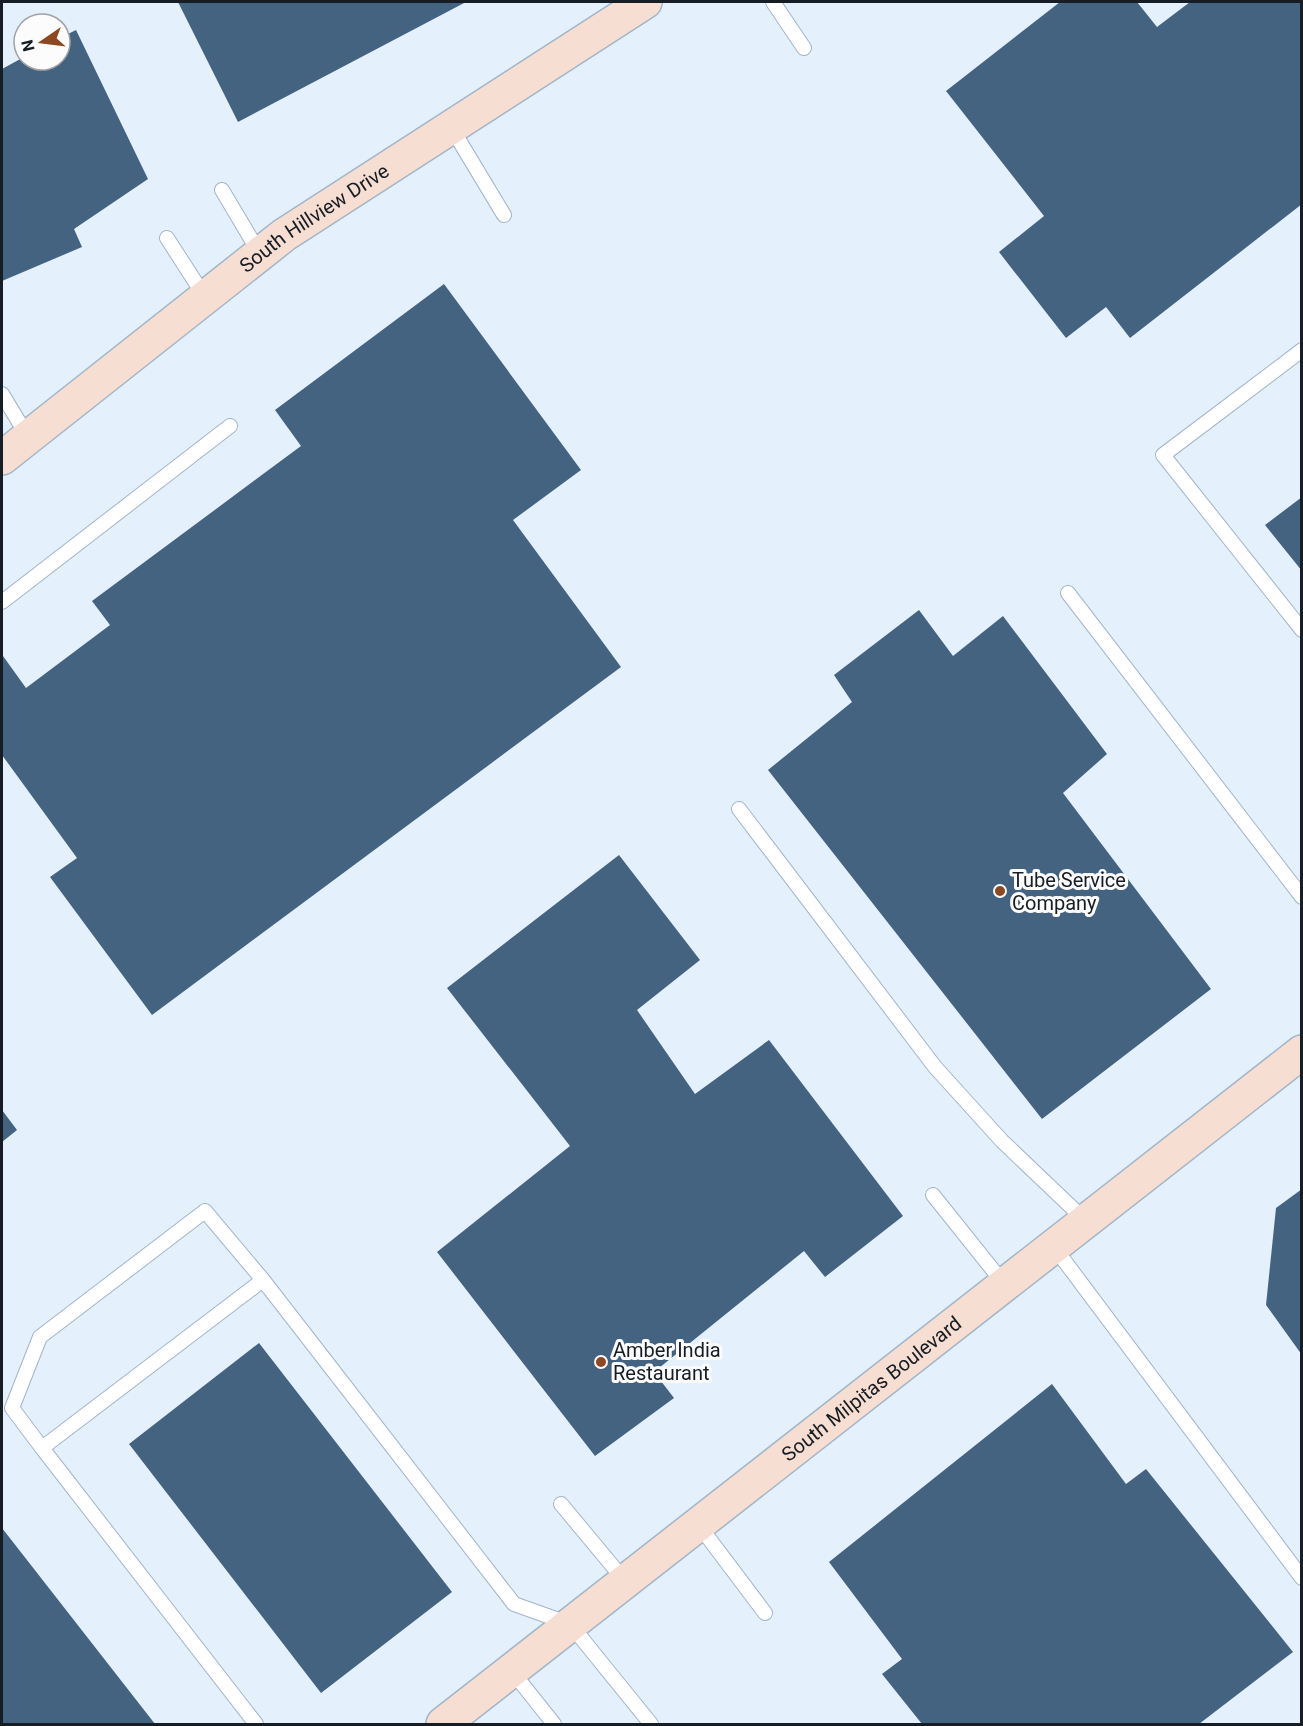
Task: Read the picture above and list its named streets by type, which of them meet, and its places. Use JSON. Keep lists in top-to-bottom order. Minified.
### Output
{"streets":{"main road":["South Hillview Drive","South Milpitas Boulevard"]},"places":["Tube Service Company","Amber India Restaurant"],"north":"left"}
